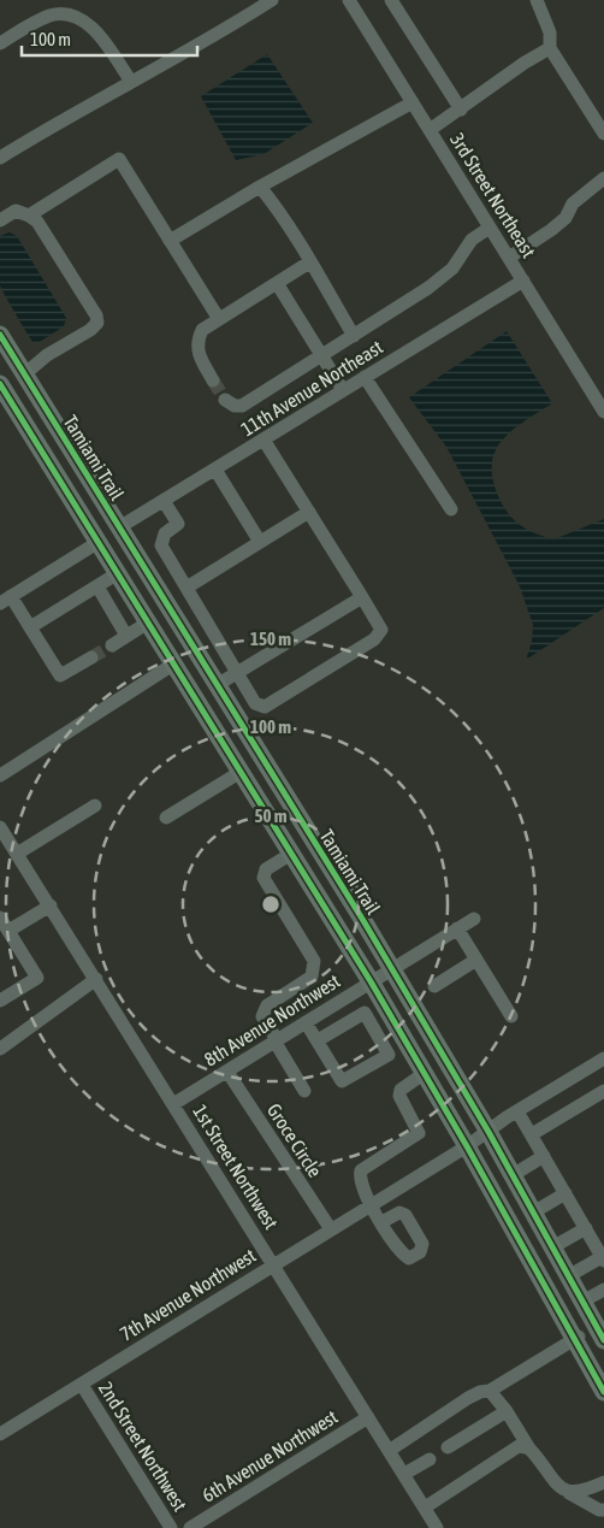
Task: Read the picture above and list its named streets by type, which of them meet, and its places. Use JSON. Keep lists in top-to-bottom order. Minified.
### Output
{"streets":{"main road":["Tamiami Trail"],"street":["3rd Street Northeast","11th Avenue Northeast","8th Avenue Northwest","Groce Circle","1st Street Northwest","7th Avenue Northwest","2nd Street Northwest","6th Avenue Northwest"]},"crossings":[["3rd Street Northeast","11th Avenue Northeast"],["11th Avenue Northeast","Tamiami Trail"],["Tamiami Trail","8th Avenue Northwest"],["Tamiami Trail","7th Avenue Northwest"],["8th Avenue Northwest","Groce Circle"],["8th Avenue Northwest","1st Street Northwest"],["Groce Circle","7th Avenue Northwest"],["1st Street Northwest","7th Avenue Northwest"],["1st Street Northwest","6th Avenue Northwest"],["7th Avenue Northwest","2nd Street Northwest"]],"scale_bar":"100 m","rings":["150 m","100 m","50 m"]}
